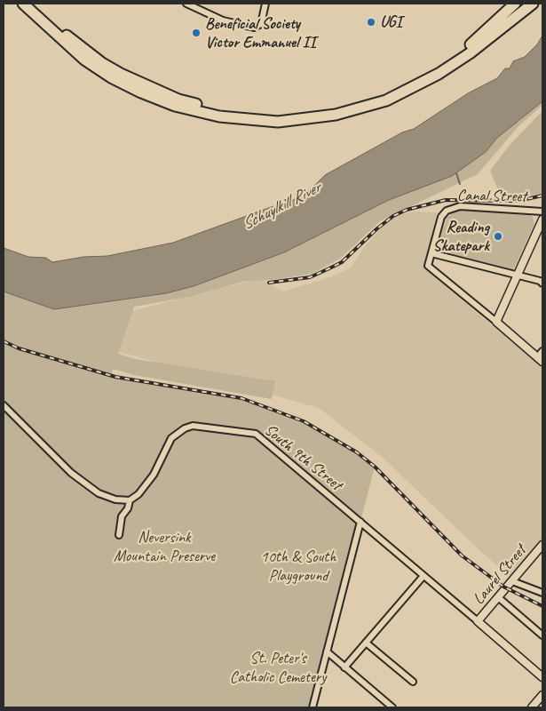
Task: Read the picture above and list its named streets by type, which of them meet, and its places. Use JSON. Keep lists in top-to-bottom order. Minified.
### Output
{"streets":{"street":["Canal Street","South 9th Street","Laurel Street"]},"crossings":[["South 9th Street","Laurel Street"]],"water":["Schuylkill River"],"parks":["Neversink Mountain Preserve","10th & South Playground","St. Peter's Catholic Cemetery"],"places":["UGI","Beneficial Society Victor Emmanuel II","Reading Skatepark"]}
